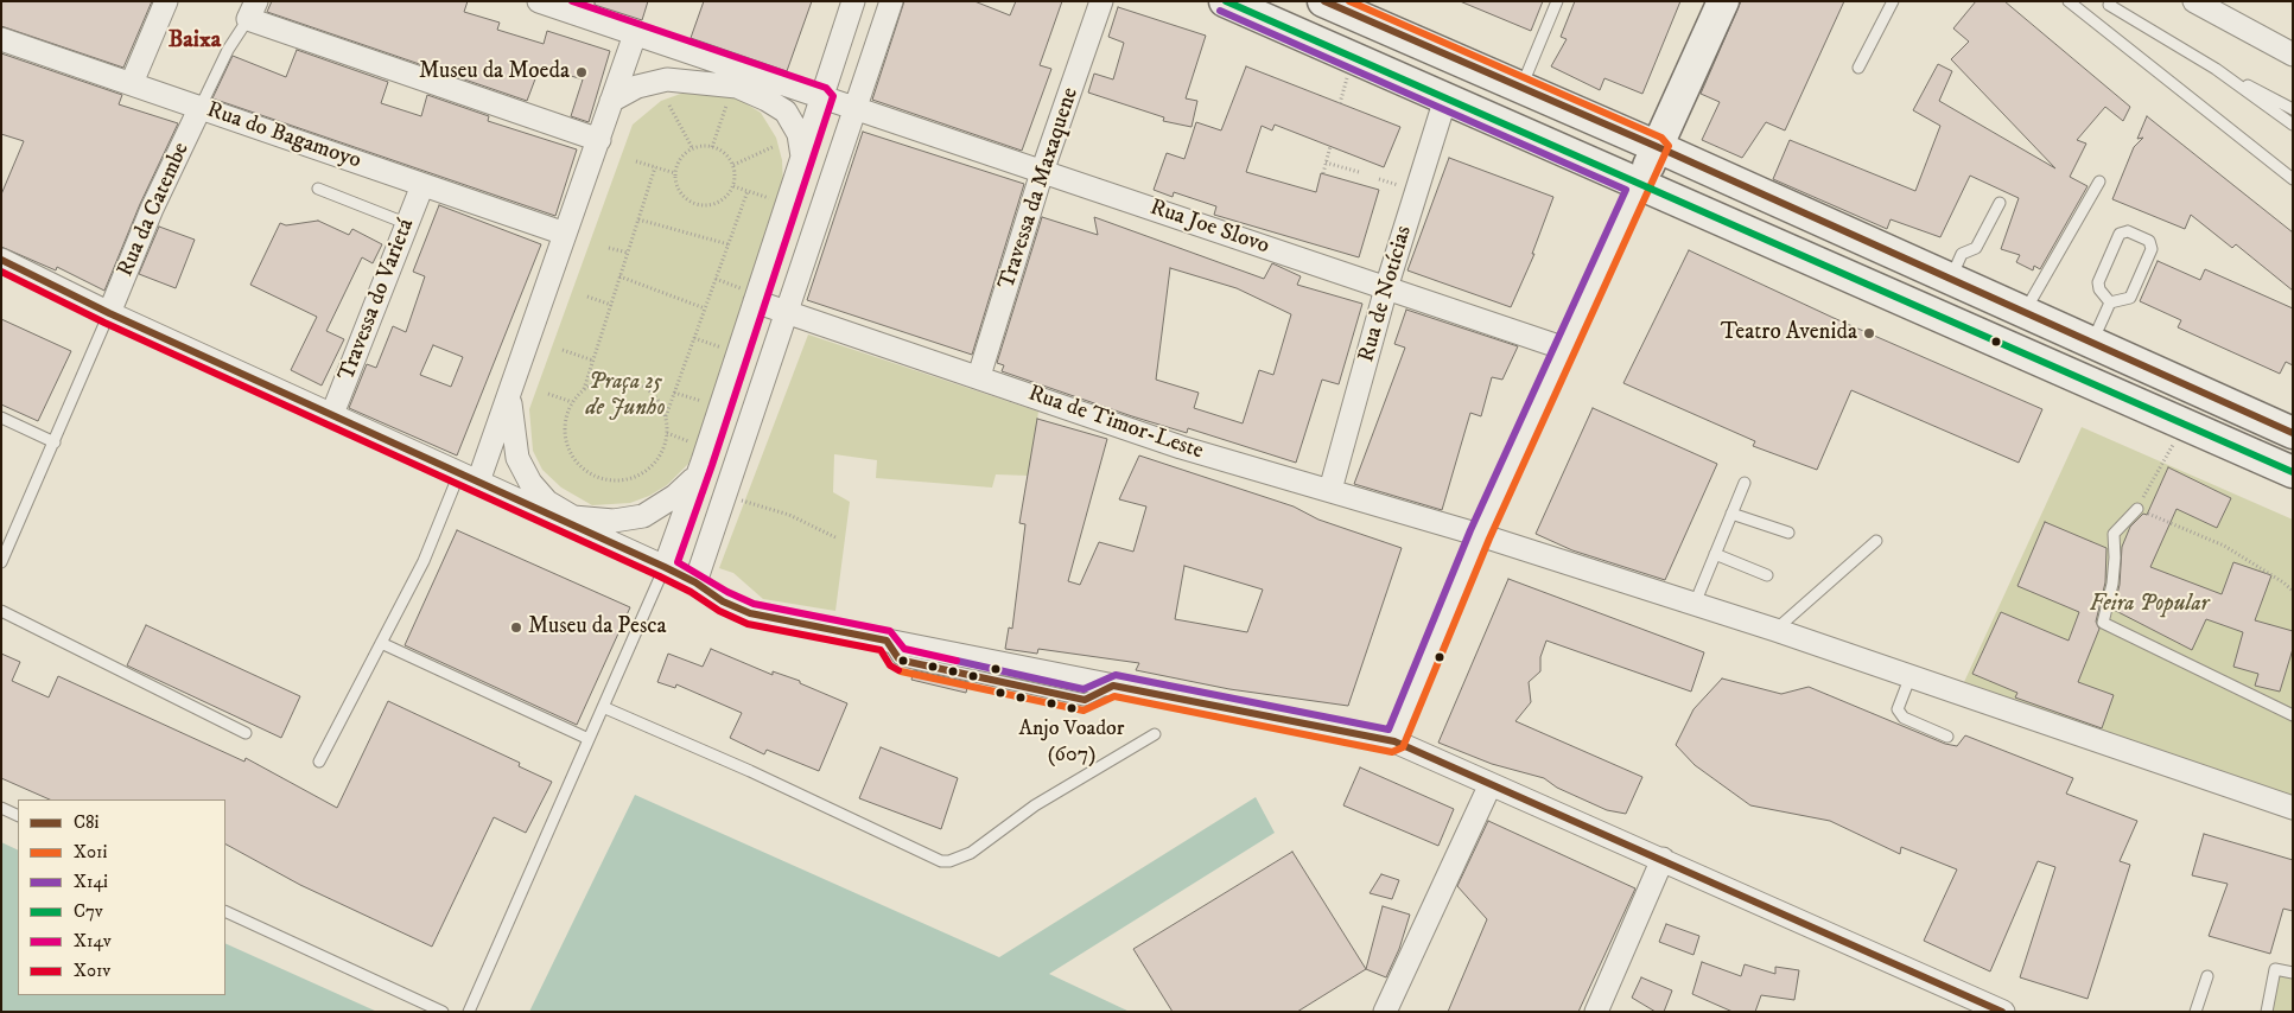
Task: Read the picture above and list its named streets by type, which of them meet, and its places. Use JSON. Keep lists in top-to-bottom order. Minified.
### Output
{"streets":{"street":["Rua do Bagamoyo","Travessa da Maxaquene","Rua da Catembe","Rua Joe Slovo","Rua de Notícias","Travessa do Varietá","Rua de Timor-Leste"]},"crossings":[["Rua do Bagamoyo","Rua da Catembe"],["Rua do Bagamoyo","Travessa do Varietá"],["Travessa da Maxaquene","Rua Joe Slovo"],["Travessa da Maxaquene","Rua de Timor-Leste"],["Rua Joe Slovo","Rua de Notícias"],["Rua de Notícias","Rua de Timor-Leste"]],"districts":["Baixa"],"parks":["Praça 25 de Junho","Feira Popular"],"places":["Museu da Moeda","Teatro Avenida","Museu da Pesca","Anjo Voador (607)"],"lines":["transit line C8i","transit line X01i","transit line C7v","transit line X14v","transit line X14i","transit line X01v"],"legend":["C8i","X01i","X14i","C7v","X14v","X01v"]}
